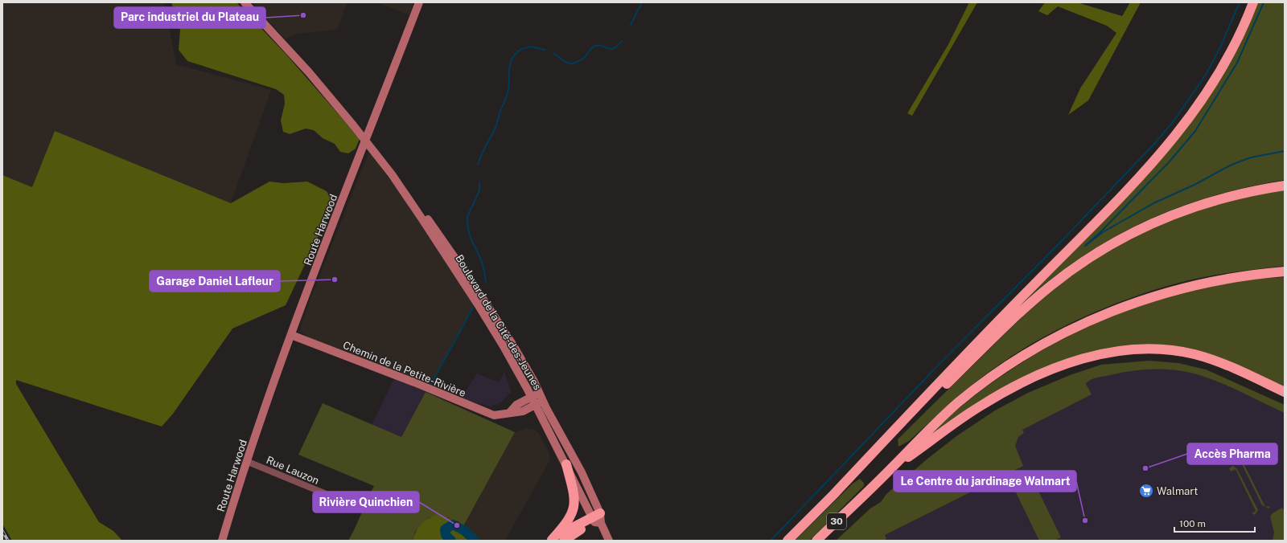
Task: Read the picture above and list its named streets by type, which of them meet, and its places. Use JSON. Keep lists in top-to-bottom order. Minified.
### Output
{"streets":{"highway":["30"],"main road":["Route Harwood","Boulevard de la Cité-des-Jeunes","Chemin de la Petite-Rivière"],"street":["Rue Lauzon"]},"crossings":[["Route Harwood","Chemin de la Petite-Rivière"],["Route Harwood","Rue Lauzon"],["Boulevard de la Cité-des-Jeunes","Chemin de la Petite-Rivière"]],"places":{"other":["Parc industriel du Plateau","Garage Daniel Lafleur","Accès Pharma","Le Centre du jardinage Walmart","Rivière Quinchien"],"supermarket":["Walmart"]},"scale_bar":"100 m"}
